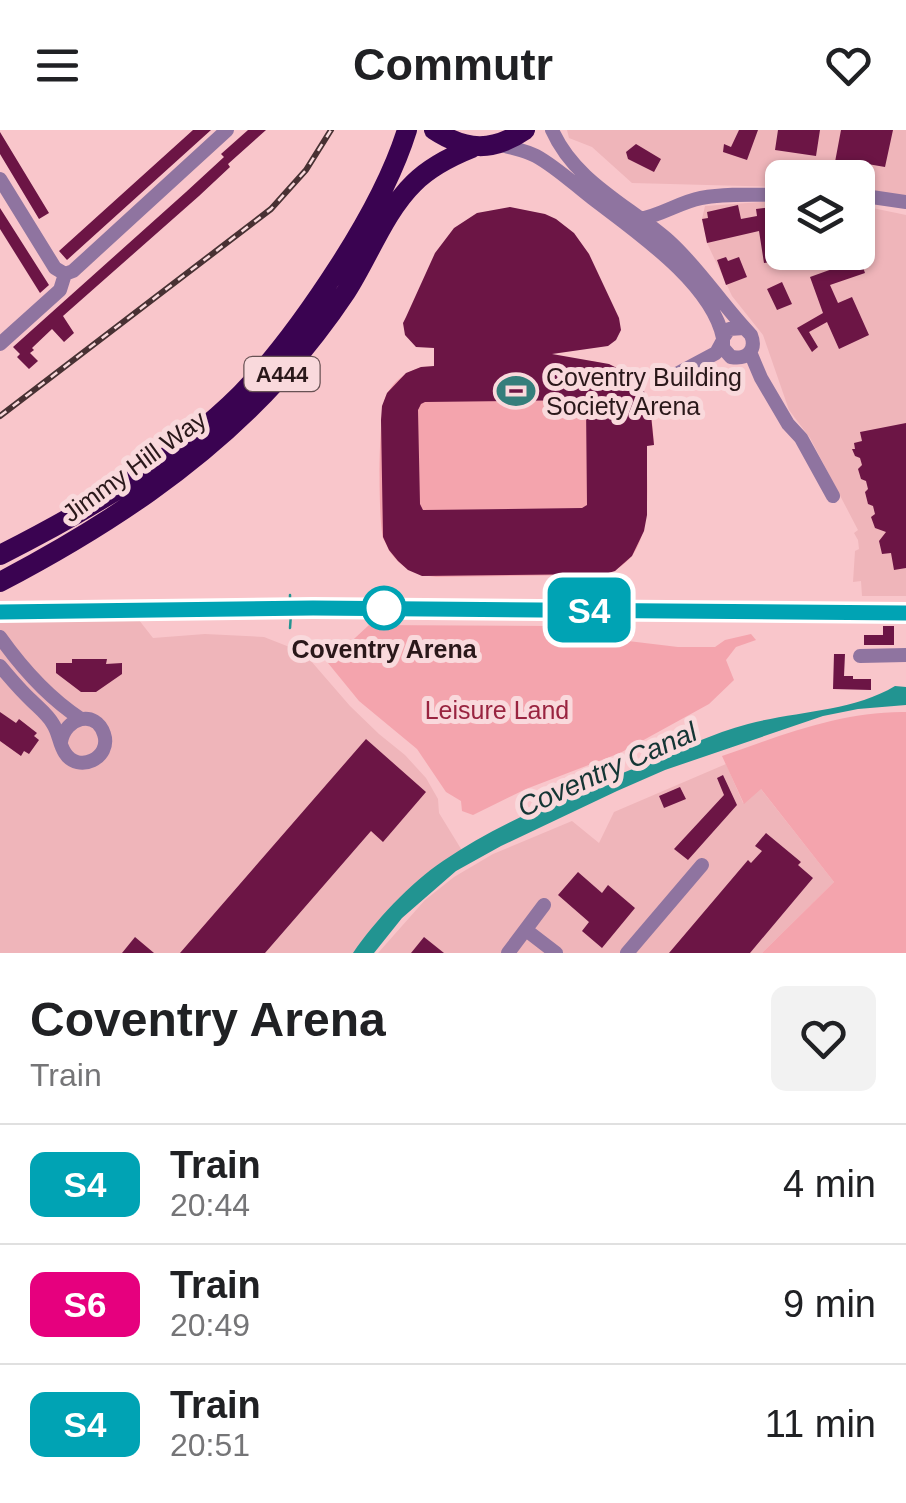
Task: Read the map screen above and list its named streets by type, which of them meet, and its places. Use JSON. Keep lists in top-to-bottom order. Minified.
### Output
{"streets":{"highway":["A444","Jimmy Hill Way"]},"water":["Coventry Canal"],"parks":["Leisure Land"],"places":{"sports":["Coventry Building Society Arena"],"other":["Coventry Arena"]},"page":{"header":"Commutr","on_map":"S4","heading":["Coventry Arena","Train"],"list":[{"mark":"S4","name":"Train","note":"20:44","value":"4 min"},{"mark":"S6","name":"Train","note":"20:49","value":"9 min"},{"mark":"S4","name":"Train","note":"20:51","value":"11 min"}]}}
